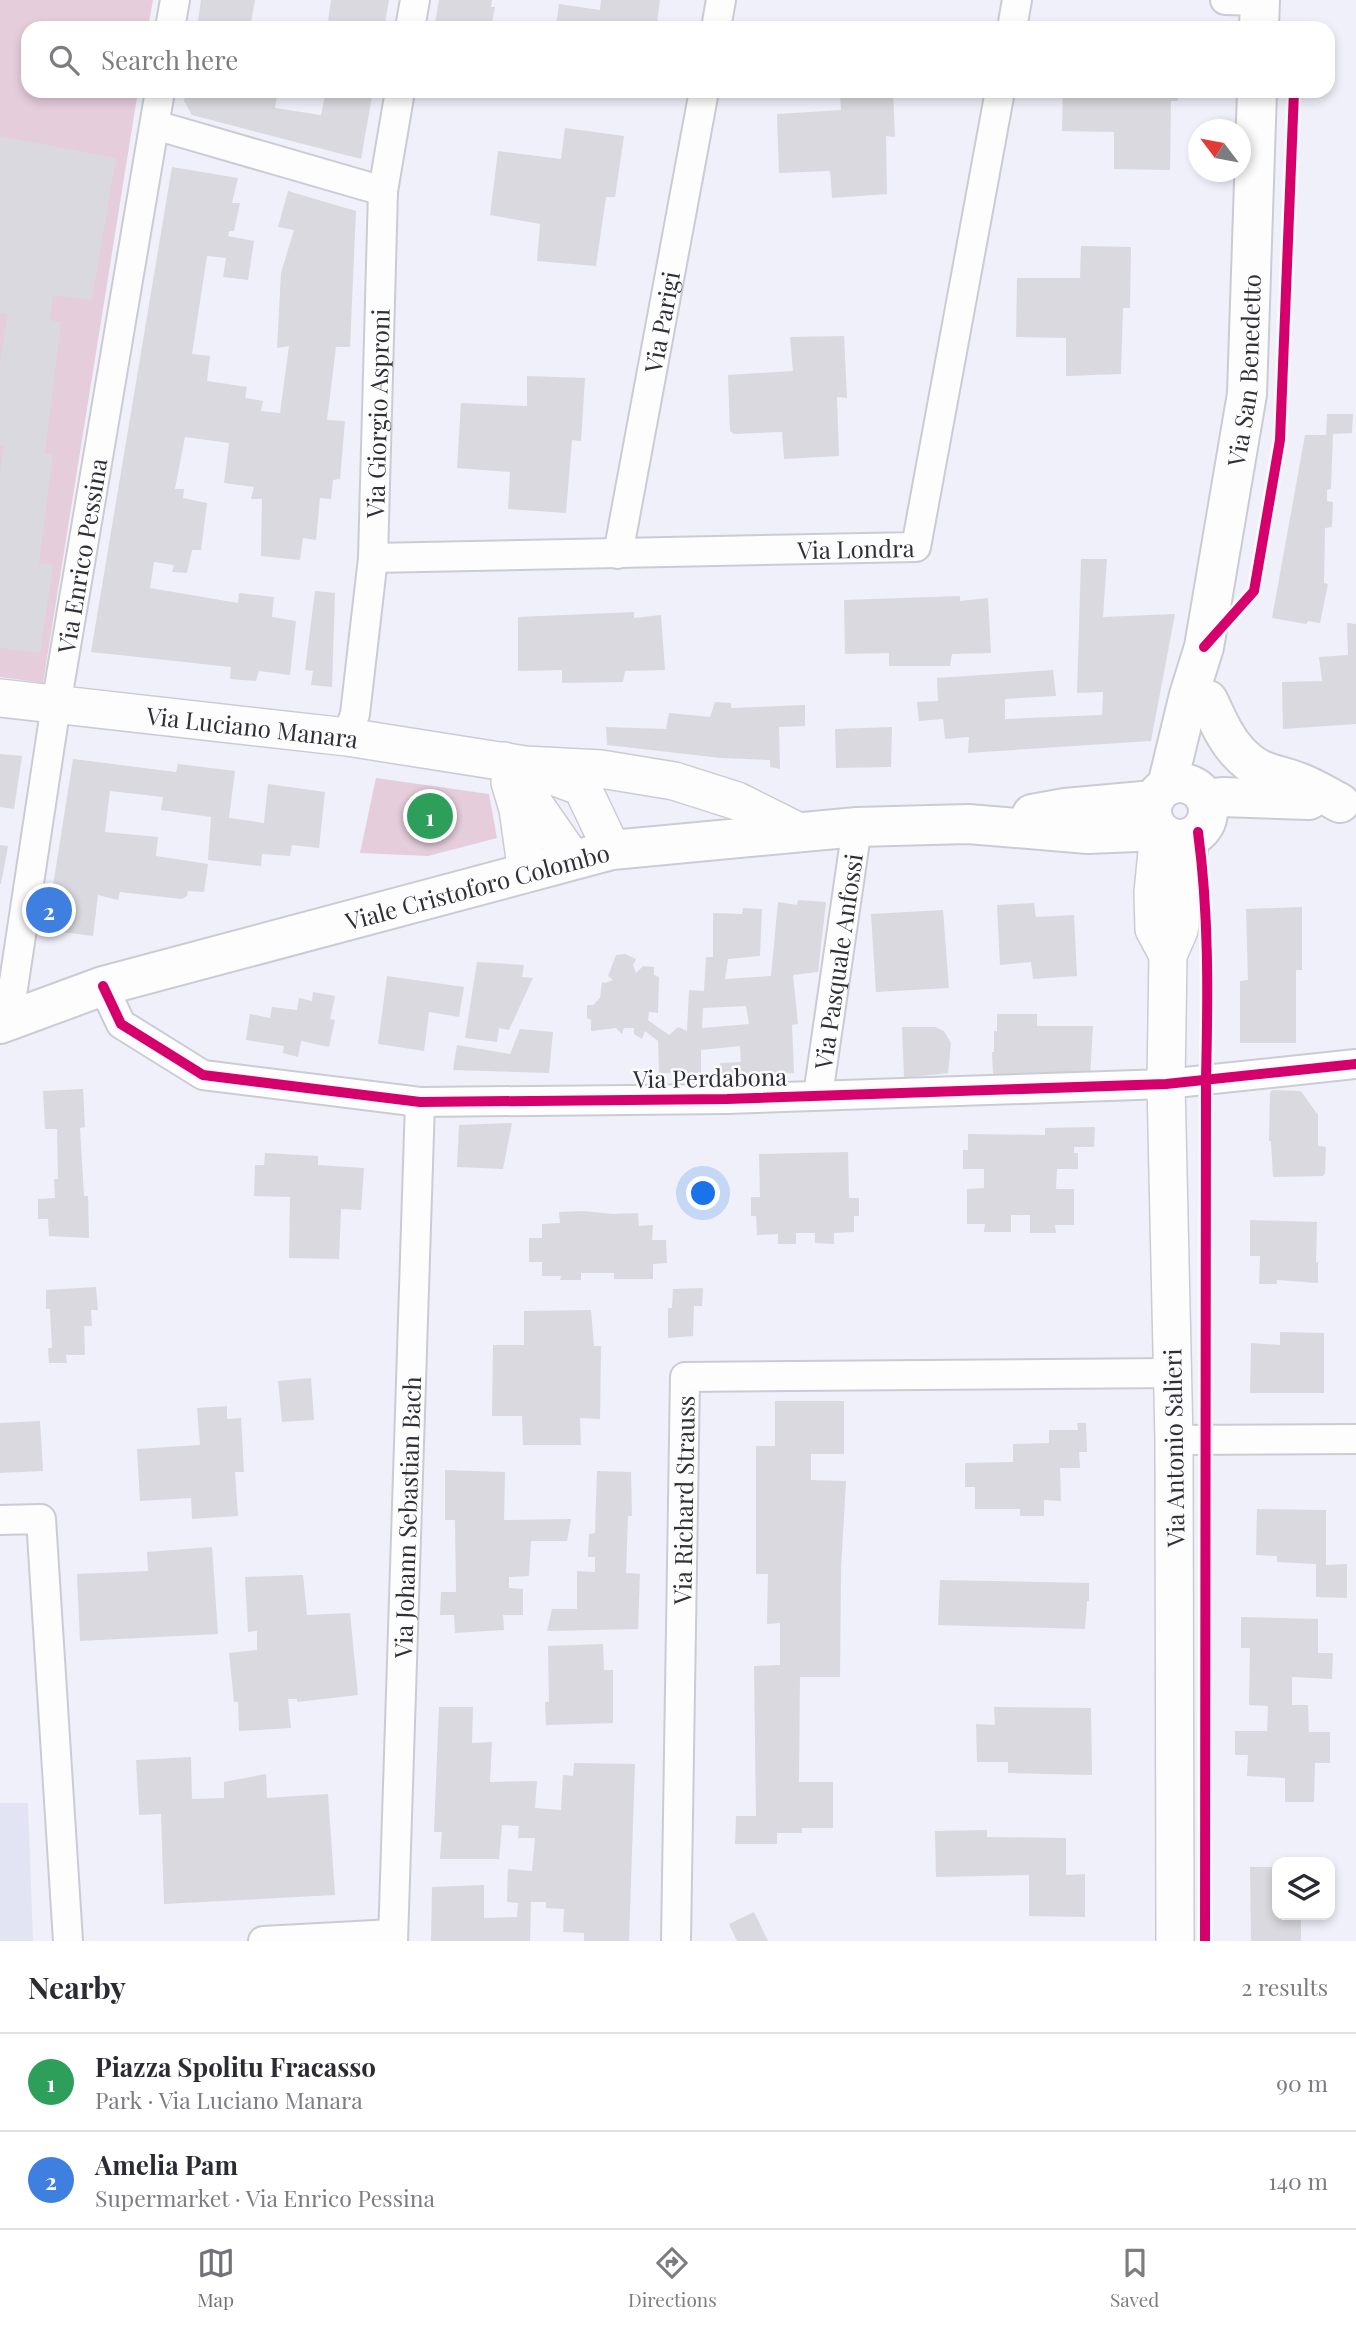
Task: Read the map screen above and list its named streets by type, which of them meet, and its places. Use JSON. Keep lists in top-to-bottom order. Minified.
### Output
{"streets":{"main road":["Via San Benedetto","Viale Cristoforo Colombo"],"street":["Via Parigi","Via Giorgio Asproni","Via Londra","Via Enrico Pessina","Via Luciano Manara","Via Pasquale Anfossi","Via Perdabona","Via Antonio Salieri","Via Richard Strauss","Via Johann Sebastian Bach"]},"crossings":[["Via Parigi","Via Londra"],["Via San Benedetto","Viale Cristoforo Colombo"],["Via San Benedetto","Via Antonio Salieri"],["Via Giorgio Asproni","Via Londra"],["Via Giorgio Asproni","Via Luciano Manara"],["Via Enrico Pessina","Via Luciano Manara"],["Via Enrico Pessina","Viale Cristoforo Colombo"],["Via Luciano Manara","Viale Cristoforo Colombo"],["Viale Cristoforo Colombo","Via Pasquale Anfossi"],["Viale Cristoforo Colombo","Via Perdabona"],["Viale Cristoforo Colombo","Via Antonio Salieri"],["Via Pasquale Anfossi","Via Perdabona"],["Via Perdabona","Via Antonio Salieri"],["Via Perdabona","Via Johann Sebastian Bach"],["Via Antonio Salieri","Via Richard Strauss"]],"north":"top left","page":{"search":"Search here","pins":["1","2"],"heading":["Nearby","2 results"],"list":[{"mark":"1","name":"Piazza Spolitu Fracasso","note":"Park · Via Luciano Manara","value":"90 m"},{"mark":"2","name":"Amelia Pam","note":"Supermarket · Via Enrico Pessina","value":"140 m"}],"nav":["Map","Directions","Saved"]}}
